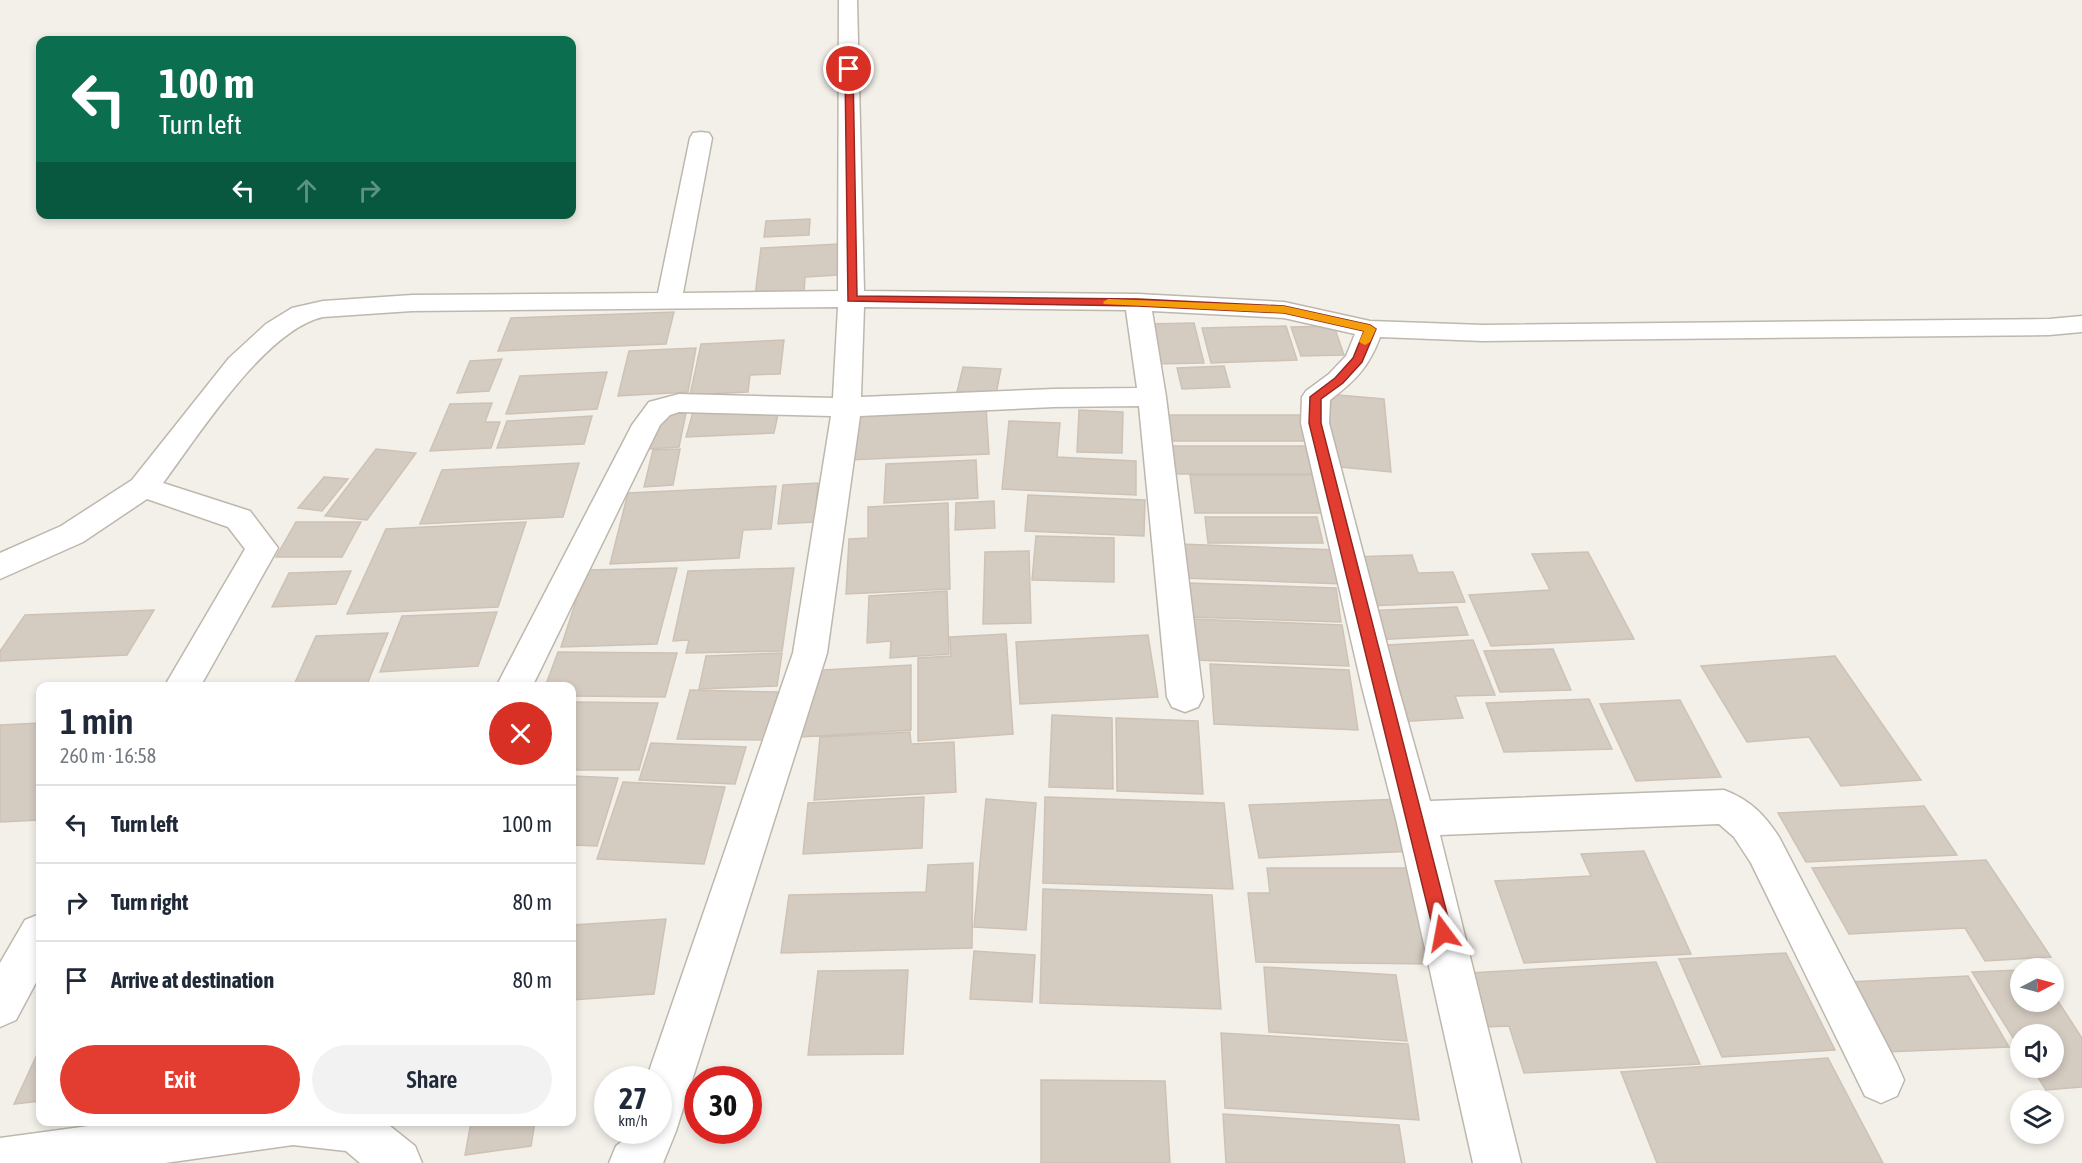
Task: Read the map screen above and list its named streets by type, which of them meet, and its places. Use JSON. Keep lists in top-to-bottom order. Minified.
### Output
{"north":"right","page":{"turn":["100 m","Turn left"],"heading":["1 min","260 m · 16:58"],"list":[{"name":"Turn left","value":"100 m"},{"name":"Turn right","value":"80 m"},{"name":"Arrive at destination","value":"80 m"}],"buttons":["Exit","Share"],"speed":"27 km/h","limit":"30"}}
